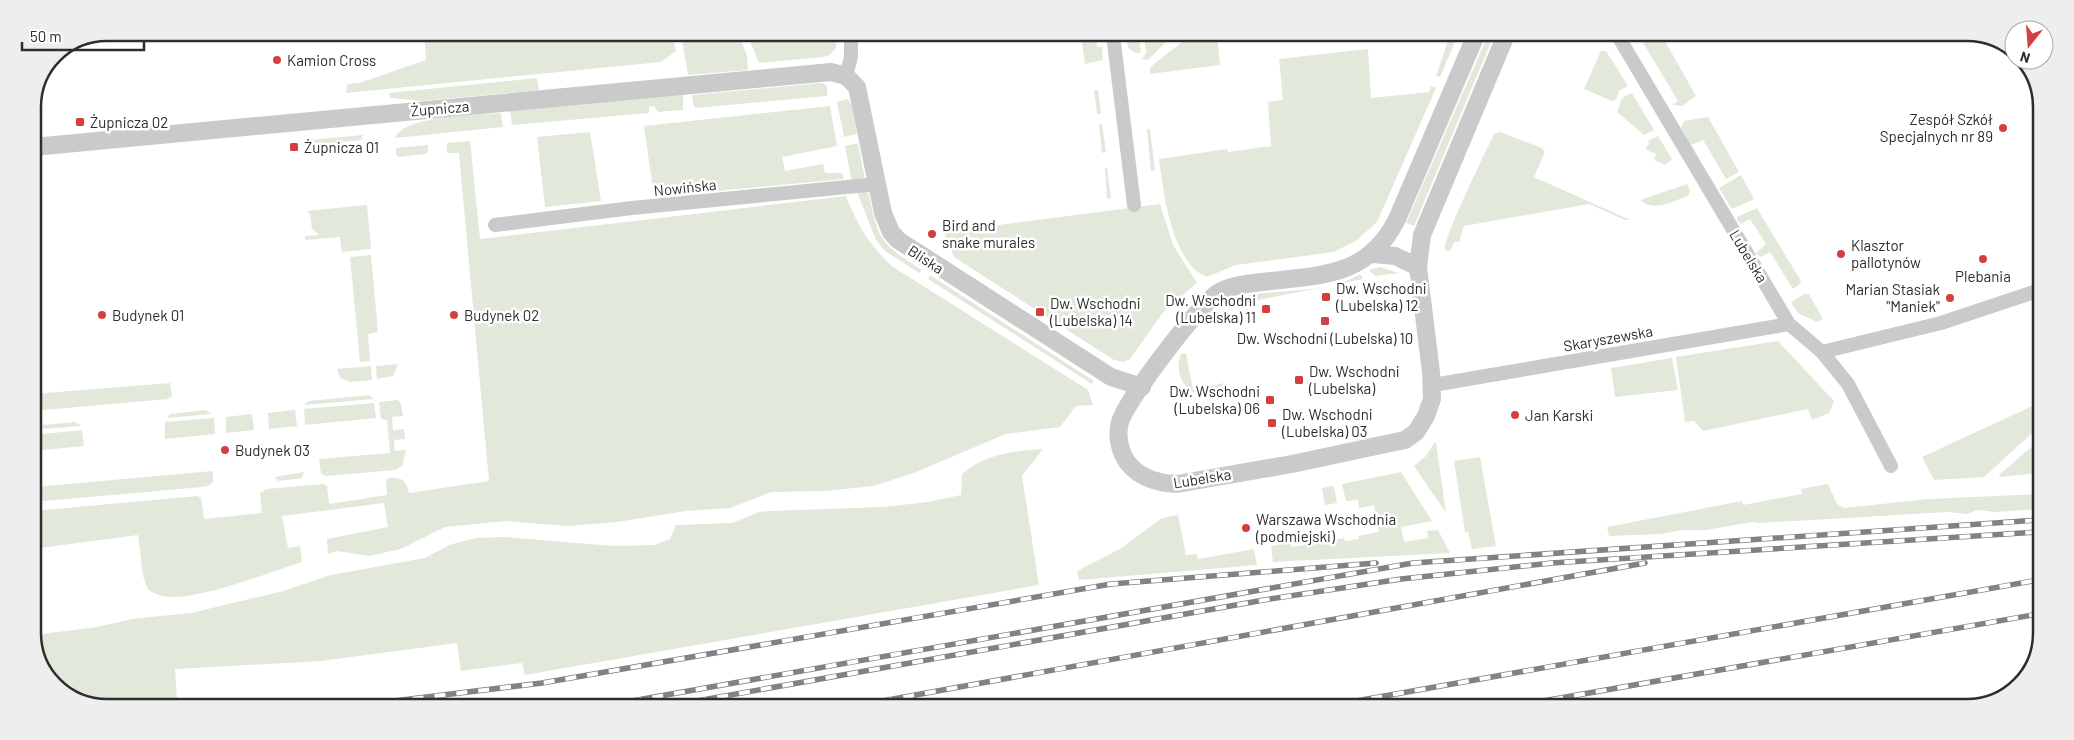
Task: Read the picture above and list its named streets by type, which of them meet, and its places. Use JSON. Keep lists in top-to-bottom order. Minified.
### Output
{"streets":{"street":["Żupnicza","Nowińska","Lubelska","Bliska","Skaryszewska"]},"crossings":[["Żupnicza","Bliska"],["Nowińska","Bliska"],["Lubelska","Bliska"],["Lubelska","Skaryszewska"]],"places":{"other":["Kamion Cross","Zespół Szkół Specjalnych nr 89","Bird and snake murales","Klasztor pallotynów","Plebania","Marian Stasiak \"Maniek\"","Budynek 01","Budynek 02","Jan Karski","Budynek 03","Warszawa Wschodnia (podmiejski)"],"transit":["Żupnicza 02","Żupnicza 01","Dw. Wschodni (Lubelska) 12","Dw. Wschodni (Lubelska) 11","Dw. Wschodni (Lubelska) 14","Dw. Wschodni (Lubelska) 10","Dw. Wschodni (Lubelska)","Dw. Wschodni (Lubelska) 06","Dw. Wschodni (Lubelska) 03"]},"scale_bar":"50 m","north":"bottom"}
